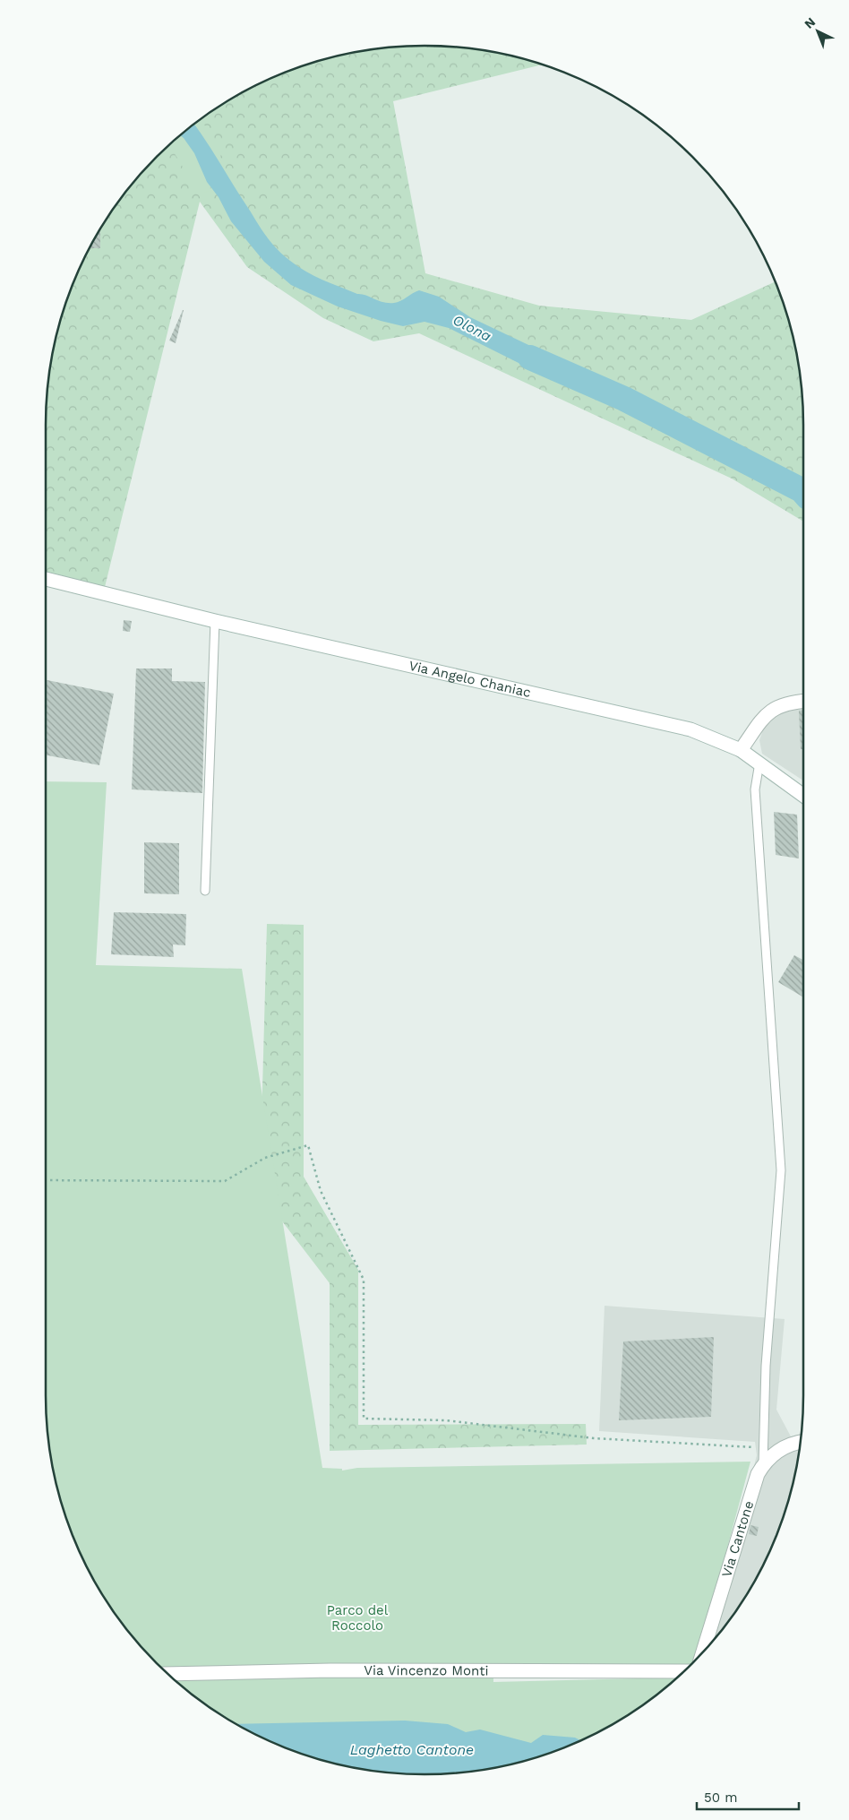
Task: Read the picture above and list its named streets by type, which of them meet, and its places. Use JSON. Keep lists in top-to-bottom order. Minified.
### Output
{"streets":{"street":["Via Angelo Chaniac","Via Cantone","Via Vincenzo Monti"]},"water":["Olona","Laghetto Cantone"],"parks":["Parco del Roccolo"],"scale_bar":"50 m","north":"top left"}
